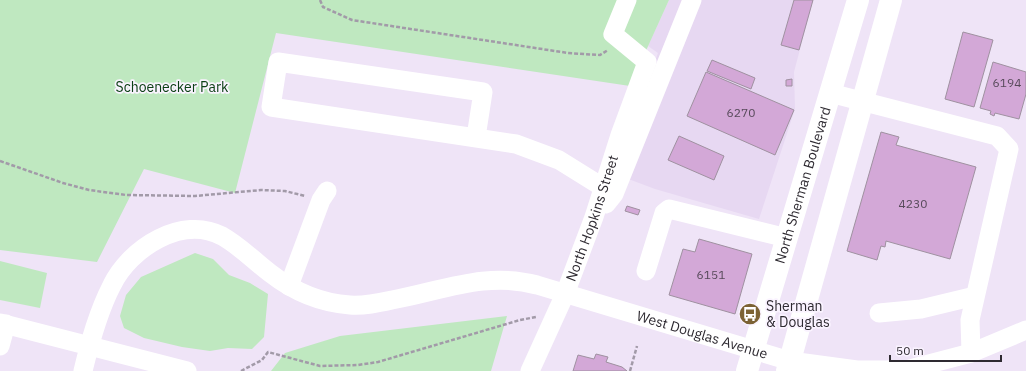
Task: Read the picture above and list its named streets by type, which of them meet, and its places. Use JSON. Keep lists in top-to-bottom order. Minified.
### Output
{"streets":{"main road":["North Sherman Boulevard"],"street":["North Hopkins Street","West Douglas Avenue"]},"crossings":[["North Sherman Boulevard","West Douglas Avenue"],["North Hopkins Street","West Douglas Avenue"]],"parks":["Schoenecker Park"],"places":{"bus stop":["Sherman & Douglas"]},"house_numbers":["6194","6270","4230","6151"],"scale_bar":"50 m"}
